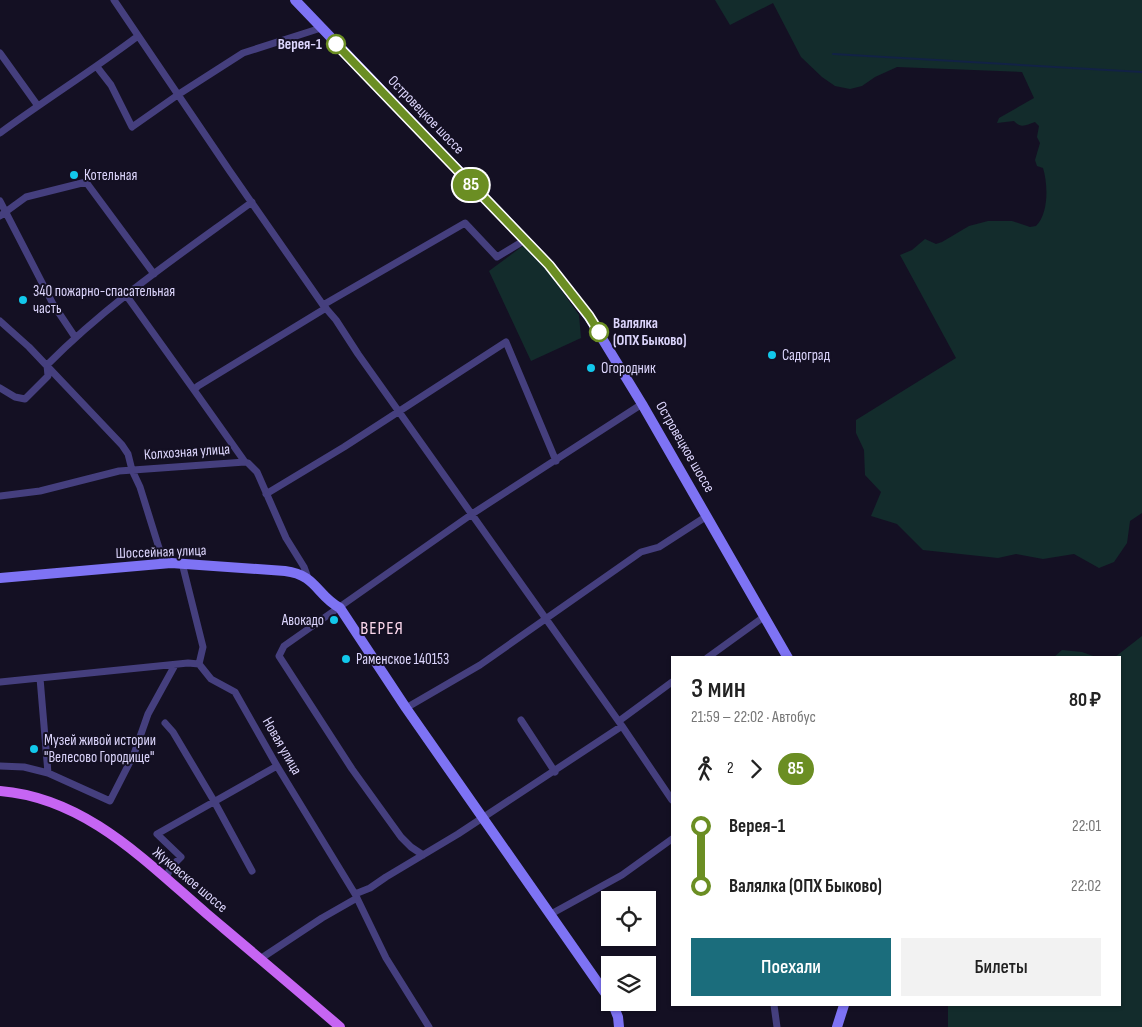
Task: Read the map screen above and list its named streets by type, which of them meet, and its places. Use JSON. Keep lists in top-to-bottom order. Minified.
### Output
{"streets":{"main road":["Жуковское шоссе"],"street":["Островецкое шоссе","Колхозная улица","Шоссейная улица","Новая улица"]},"crossings":[["Колхозная улица","Шоссейная улица"]],"districts":["ВЕРЕЯ"],"places":["Верея-1","Котельная","340 пожарно-спасательная часть","Валялка (ОПХ Быково)","Садоград","Огородник","Авокадо","Раменское 140153","Музей живой истории \"Велесово Городище\""],"lines":["bus line 85"],"page":{"on_map":"85","heading":["3 мин","21:59 – 22:02 · Автобус","80 ₽"],"legs":["2","85"],"list":[{"name":"Верея-1","value":"22:01"},{"name":"Валялка (ОПХ Быково)","value":"22:02"}],"buttons":["Поехали","Билеты"]}}
